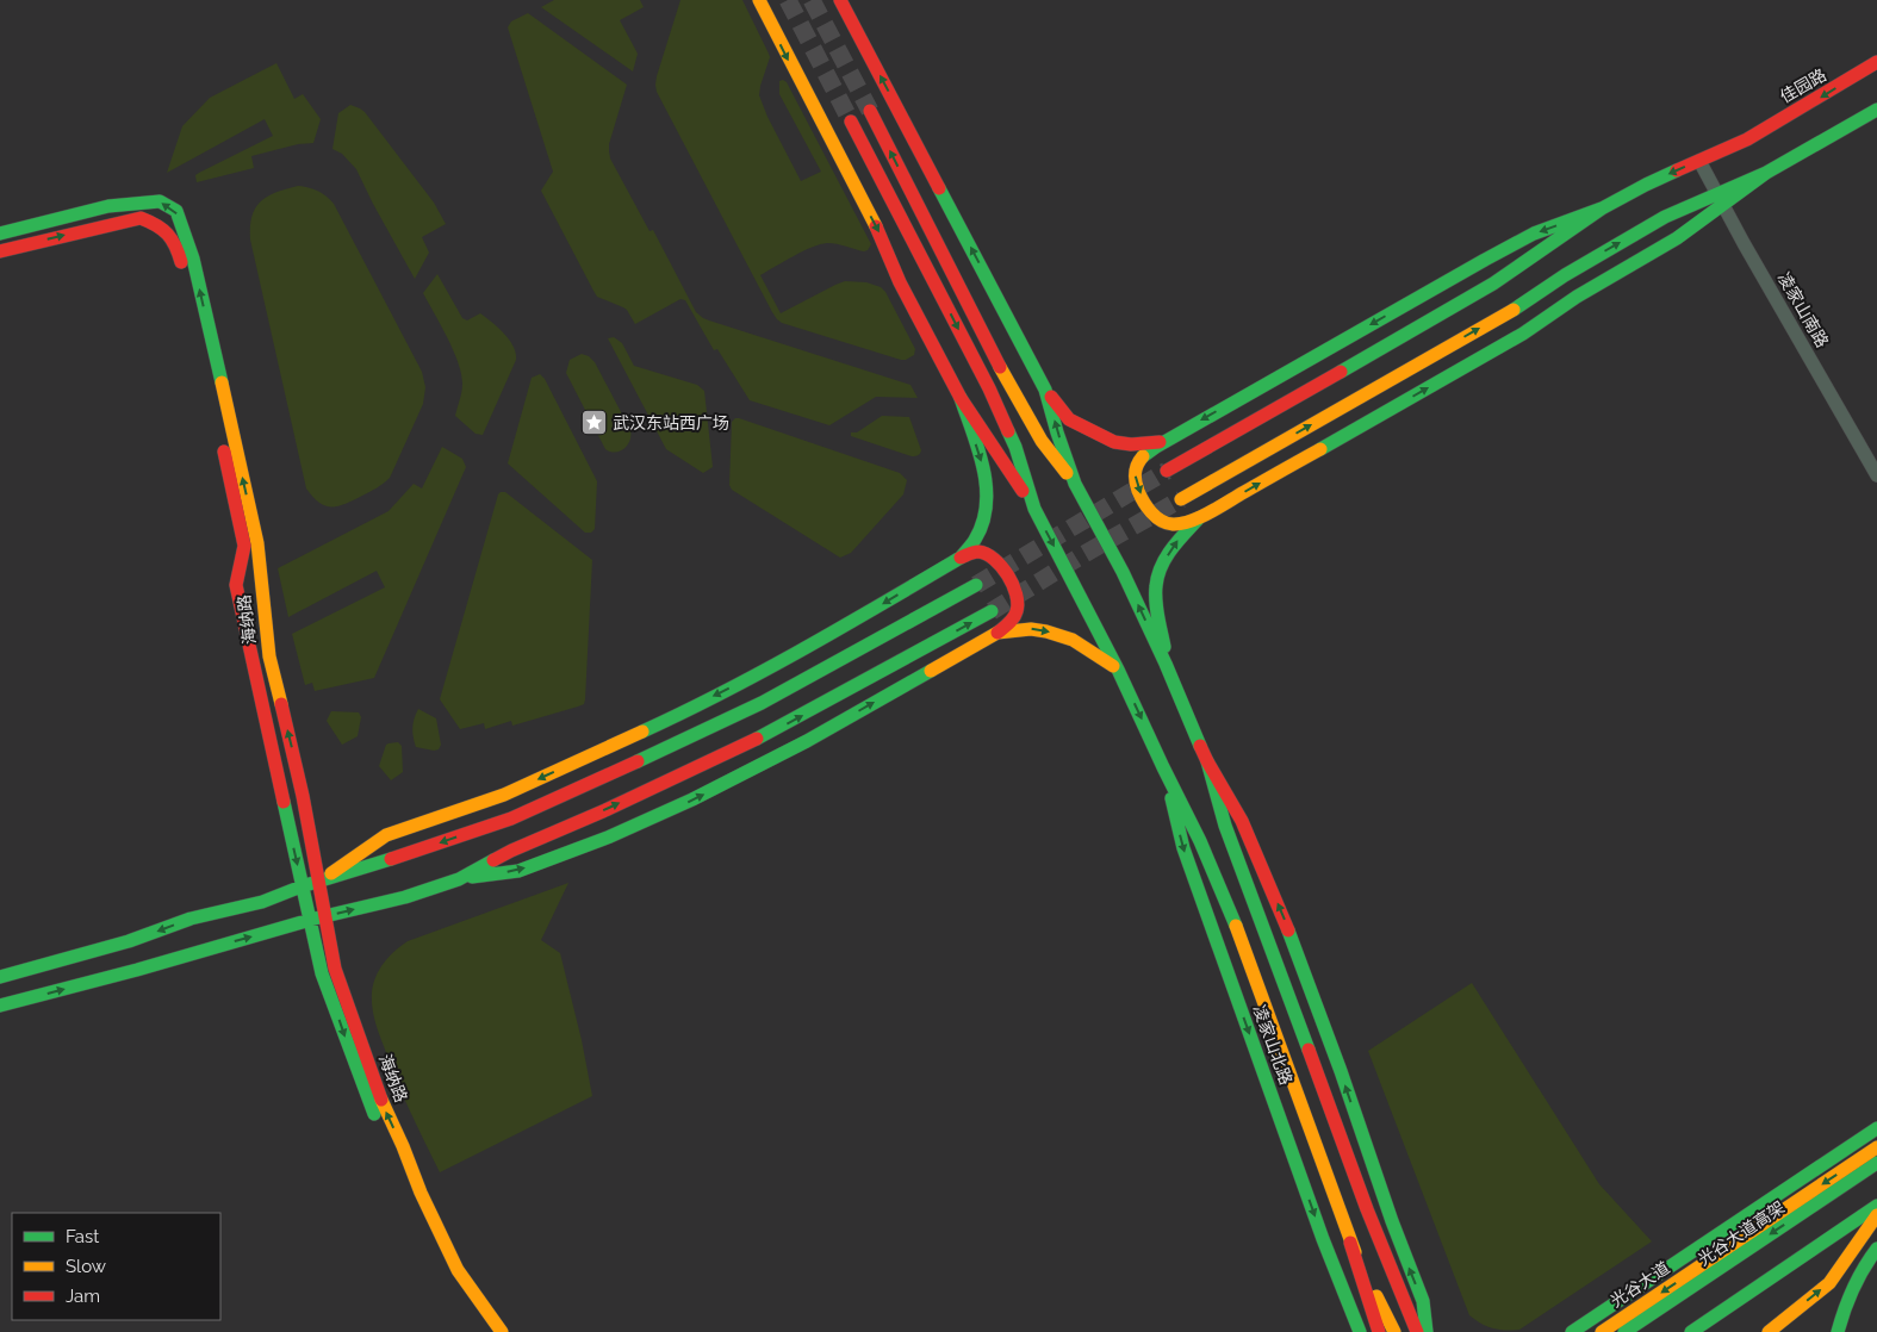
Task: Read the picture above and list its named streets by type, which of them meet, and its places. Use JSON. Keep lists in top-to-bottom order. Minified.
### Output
{"streets":{"main road":["佳园路","海纳路","凌家山北路","光谷大道高架","光谷大道"],"street":["凌家山南路"]},"crossings":[["佳园路","凌家山南路"]],"places":{"place":["武汉东站西广场"]},"legend":["Fast","Slow","Jam"]}
